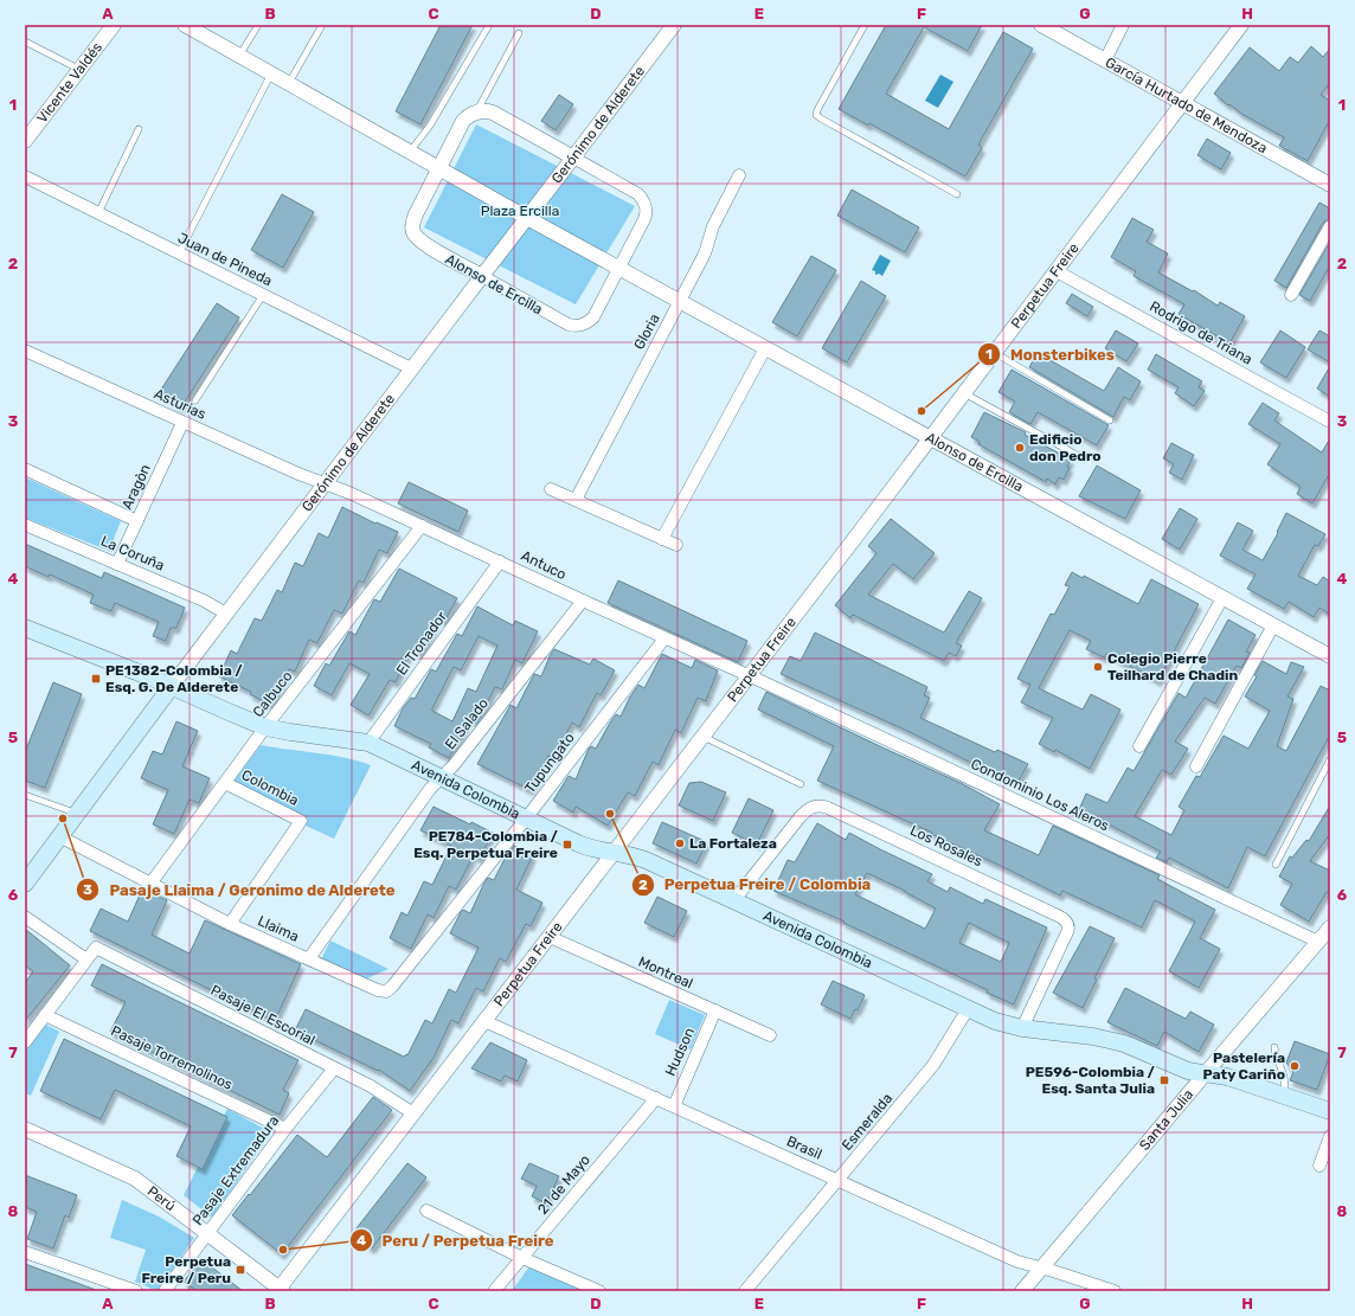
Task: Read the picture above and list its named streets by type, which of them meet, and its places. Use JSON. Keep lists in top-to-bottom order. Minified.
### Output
{"streets":{"main road":["Gerónimo de Alderete","Avenida Colombia"],"street":["Vicente Valdés","García Hurtado de Mendoza","Juan de Pineda","Alonso de Ercilla","Perpetua Freire","Gloria","Rodrigo de Triana","Asturias","Aragòn","La Coruña","Antuco","El Tronador","Calbuco","El Salado","Tupungato","Colombia","Condominio Los Aleros","Los Rosales","Llaima","Montreal","Pasaje El Escorial","Hudson","Pasaje Torremolinos","Santa Julia","Esmeralda","Brasil","Pasaje Extremadura","21 de Mayo","Perú"]},"crossings":[["García Hurtado de Mendoza","Perpetua Freire"],["Gerónimo de Alderete","Juan de Pineda"],["Gerónimo de Alderete","Alonso de Ercilla"],["Gerónimo de Alderete","Asturias"],["Gerónimo de Alderete","La Coruña"],["Gerónimo de Alderete","Antuco"],["Gerónimo de Alderete","Avenida Colombia"],["Gerónimo de Alderete","Llaima"],["Alonso de Ercilla","Perpetua Freire"],["Alonso de Ercilla","Gloria"],["Perpetua Freire","Rodrigo de Triana"],["Perpetua Freire","Antuco"],["Perpetua Freire","Avenida Colombia"],["Perpetua Freire","Condominio Los Aleros"],["Perpetua Freire","Montreal"],["Perpetua Freire","Pasaje El Escorial"],["Perpetua Freire","Brasil"],["Perpetua Freire","Perú"],["Asturias","Aragòn"],["Asturias","Antuco"],["Aragòn","La Coruña"],["Antuco","El Tronador"],["Antuco","Calbuco"],["Antuco","El Salado"],["Antuco","Tupungato"],["Antuco","Condominio Los Aleros"],["El Tronador","Avenida Colombia"],["Calbuco","Colombia"],["Calbuco","Avenida Colombia"],["Calbuco","Llaima"],["El Salado","Avenida Colombia"],["El Salado","Llaima"],["Tupungato","Avenida Colombia"],["Tupungato","Llaima"],["Colombia","Llaima"],["Avenida Colombia","Los Rosales"],["Avenida Colombia","Santa Julia"],["Avenida Colombia","Esmeralda"],["Condominio Los Aleros","Santa Julia"],["Montreal","Hudson"],["Pasaje El Escorial","Pasaje Extremadura"],["Hudson","Brasil"],["Pasaje Torremolinos","Pasaje Extremadura"],["Santa Julia","Brasil"],["Esmeralda","Brasil"],["Brasil","21 de Mayo"],["Pasaje Extremadura","Perú"]],"parks":["Plaza Ercilla"],"places":{"other":["Monsterbikes","Edificio don Pedro","Colegio Pierre Teilhard de Chadin","Perpetua Freire / Colombia","Pasaje Llaima / Geronimo de Alderete","La Fortaleza","Pastelería Paty Cariño","Peru / Perpetua Freire"],"transit":["PE1382-Colombia / Esq. G. De Alderete","PE784-Colombia / Esq. Perpetua Freire","PE596-Colombia / Esq. Santa Julia","Perpetua Freire / Peru"]},"grid":{"columns":["A","B","C","D","E","F","G","H"],"rows":["1","2","3","4","5","6","7","8"]}}
